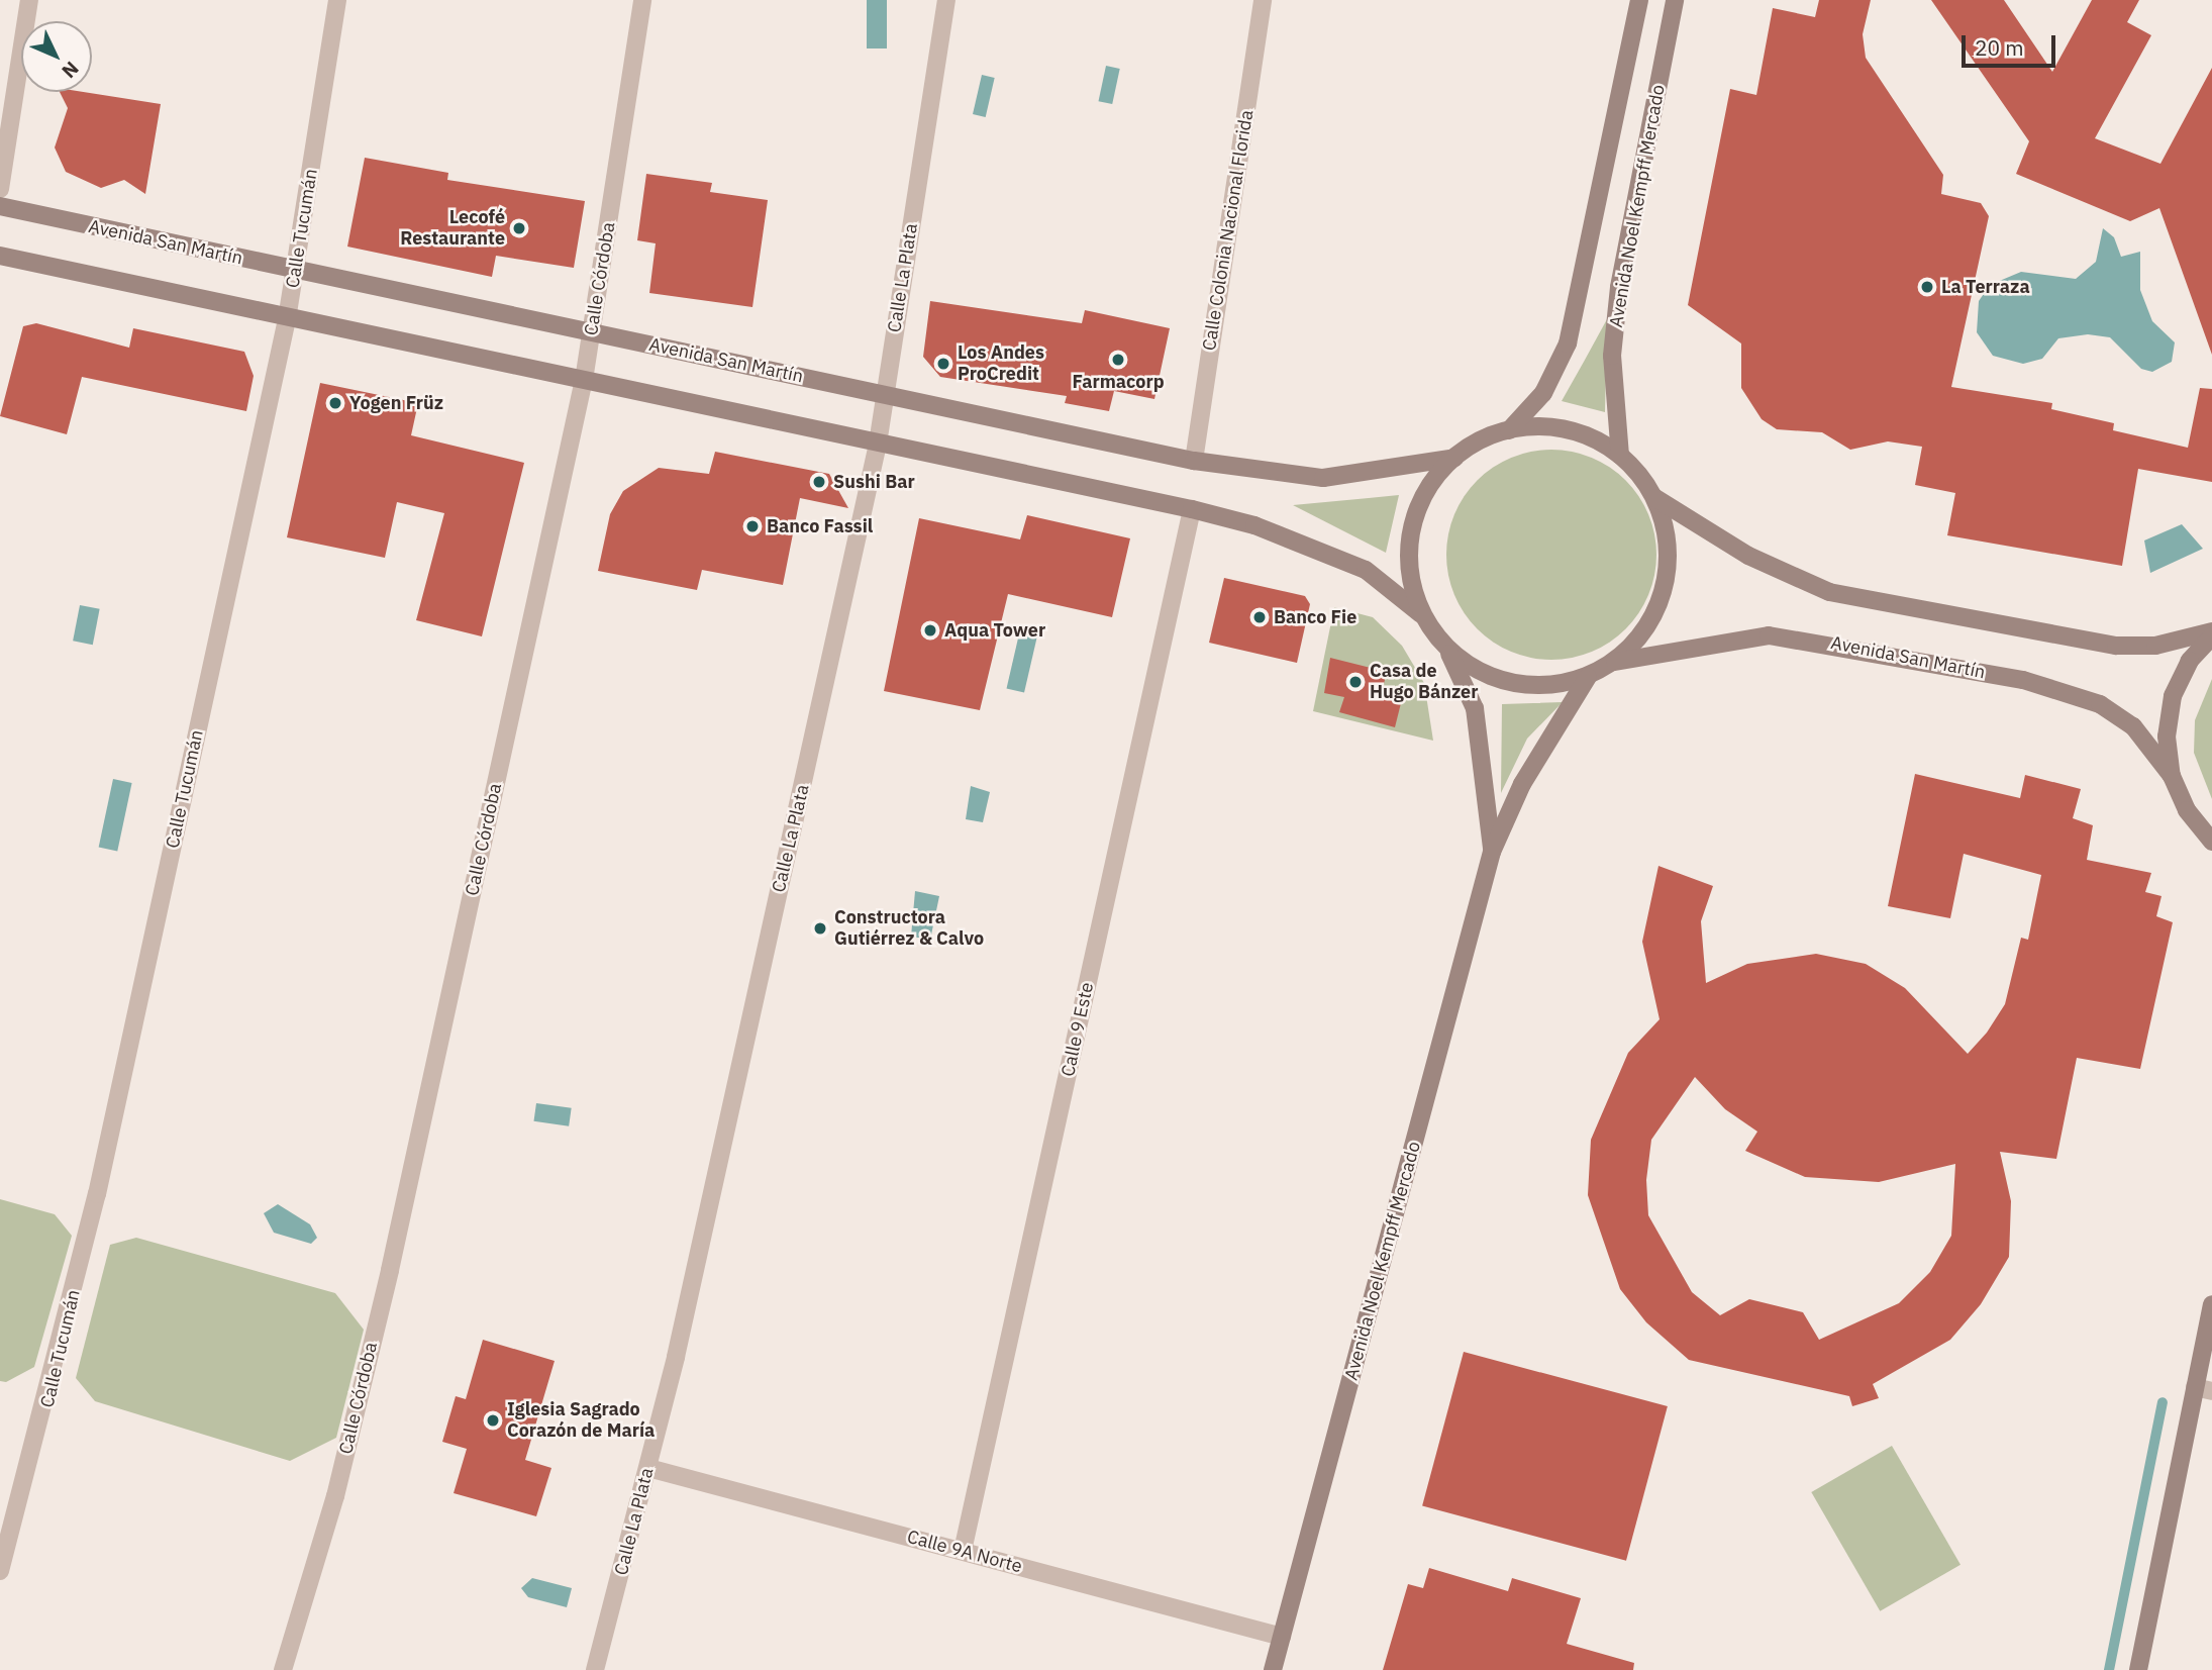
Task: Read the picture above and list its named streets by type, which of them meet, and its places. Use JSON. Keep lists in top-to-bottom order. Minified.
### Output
{"streets":{"main road":["Avenida Noel Kempff Mercado","Avenida San Martín"],"street":["Calle Tucumán","Calle Colonia Nacional Florida","Calle La Plata","Calle Córdoba","Calle 9 Este","Calle 9A Norte"]},"crossings":[["Avenida Noel Kempff Mercado","Calle 9A Norte"],["Calle Tucumán","Avenida San Martín"],["Calle Colonia Nacional Florida","Avenida San Martín"],["Avenida San Martín","Calle La Plata"],["Avenida San Martín","Calle Córdoba"],["Calle La Plata","Calle 9A Norte"],["Calle 9 Este","Calle 9A Norte"]],"places":["Lecofé Restaurante","La Terraza","Farmacorp","Los Andes ProCredit","Yogen Früz","Sushi Bar","Banco Fassil","Banco Fie","Aqua Tower","Casa de Hugo Bánzer","Constructora Gutiérrez & Calvo","Iglesia Sagrado Corazón de María"],"scale_bar":"20 m","north":"bottom right"}
